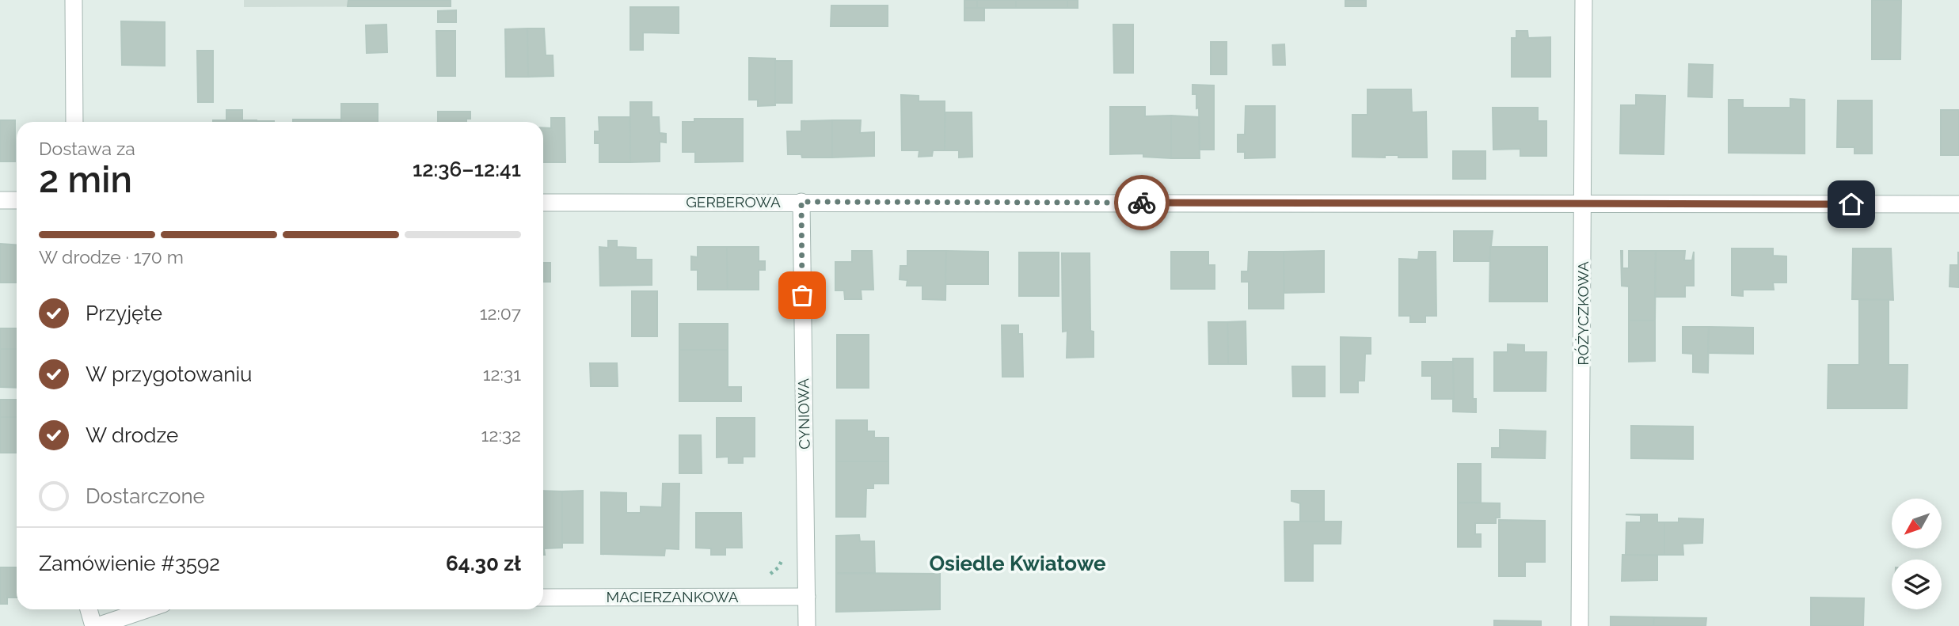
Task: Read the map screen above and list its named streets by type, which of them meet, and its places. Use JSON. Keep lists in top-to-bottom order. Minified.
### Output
{"streets":{"street":["GERBEROWA","RÓŻYCZKOWA","CYNIOWA","MACIERZANKOWA"]},"crossings":[["GERBEROWA","RÓŻYCZKOWA"],["GERBEROWA","CYNIOWA"],["CYNIOWA","MACIERZANKOWA"]],"districts":["Osiedle Kwiatowe"],"north":"bottom left","page":{"heading":["2 min","Dostawa za","12:36–12:41"],"panel":["Zamówienie #3592","64.30 zł"],"bar":"W drodze · 170 m","list":[["Przyjęte","12:07"],["W przygotowaniu","12:31"],["W drodze","12:32"],"Dostarczone"]}}
